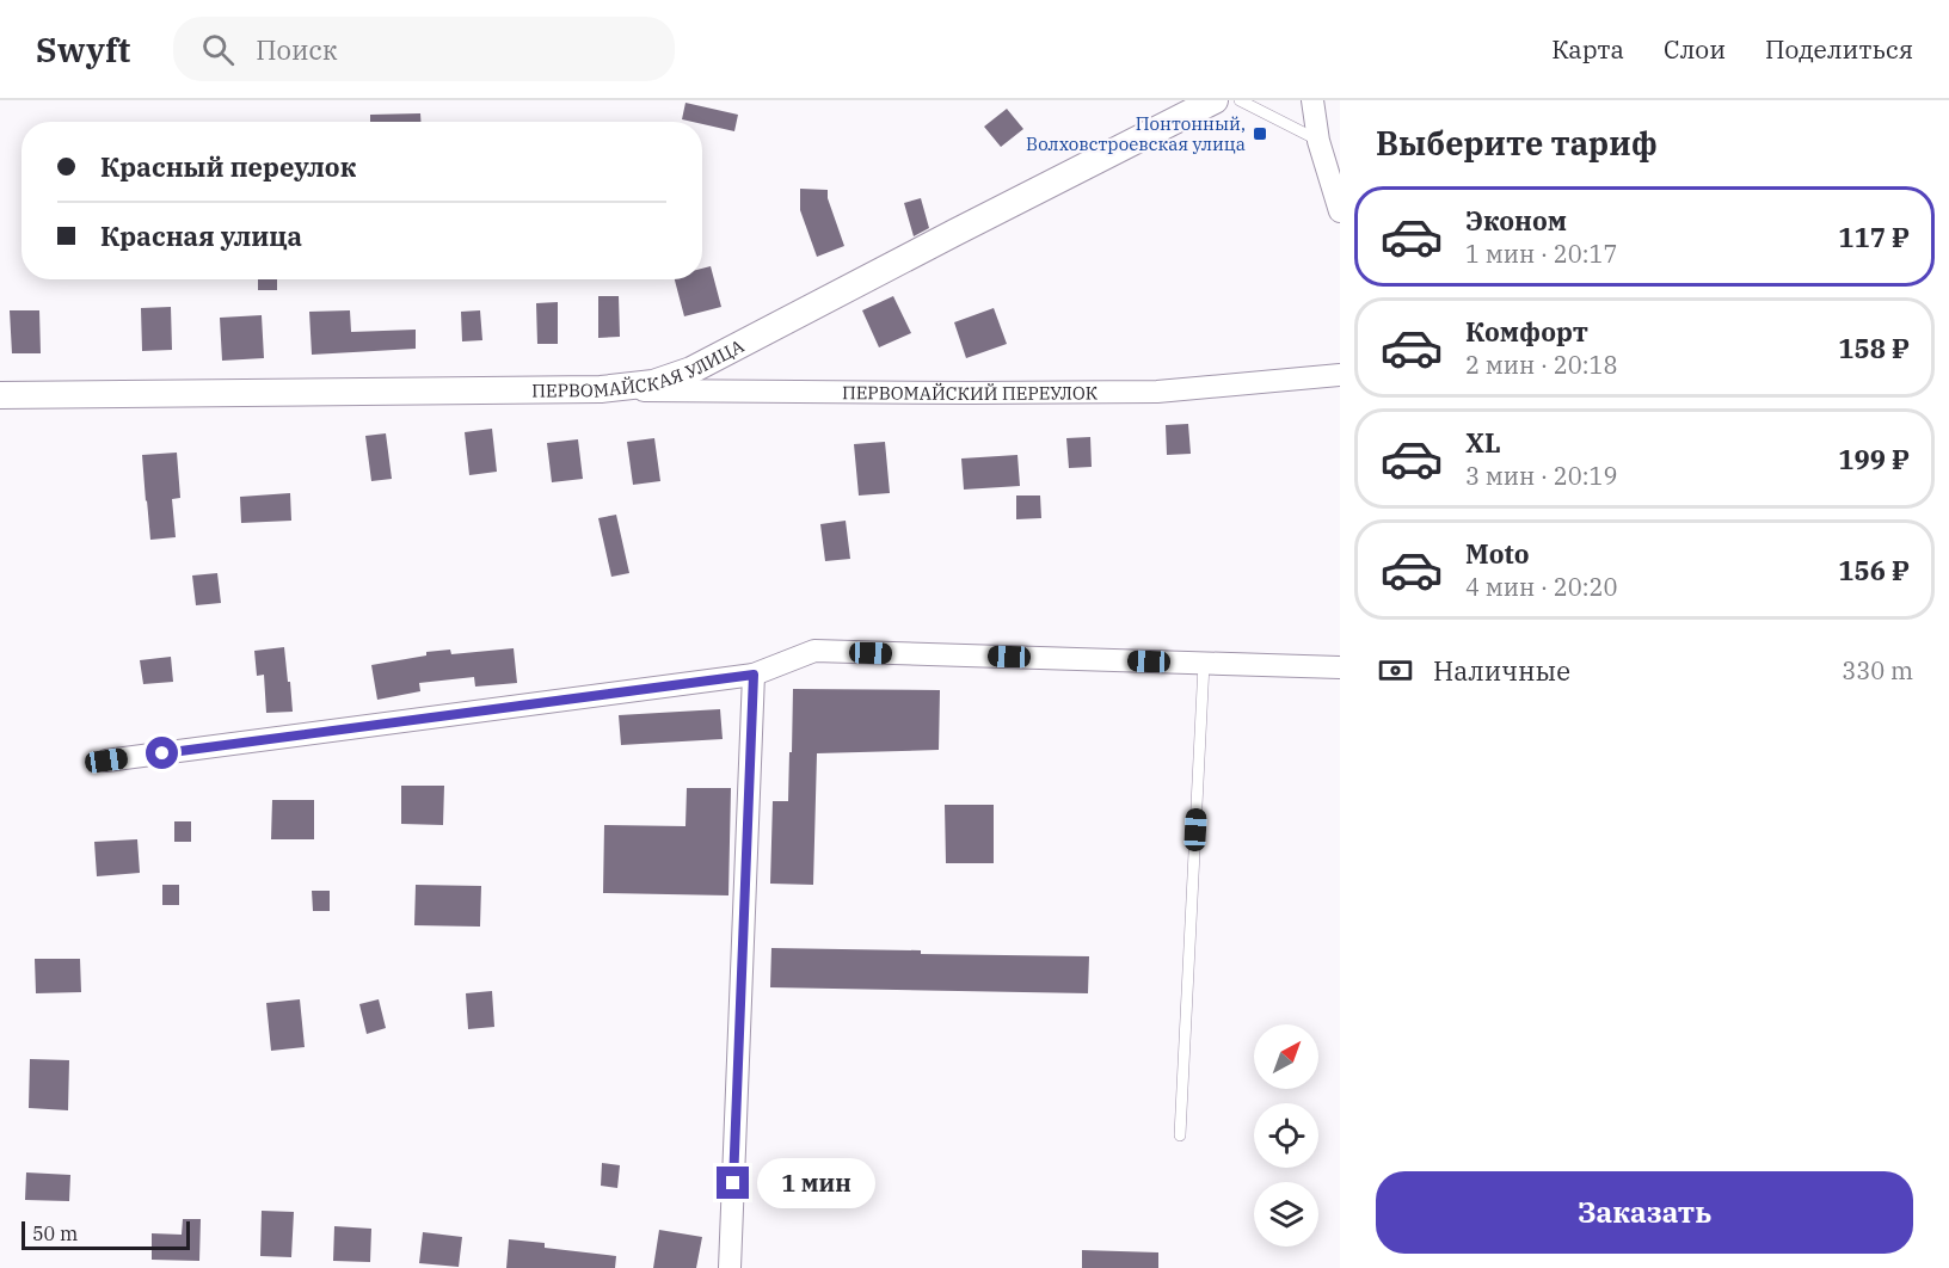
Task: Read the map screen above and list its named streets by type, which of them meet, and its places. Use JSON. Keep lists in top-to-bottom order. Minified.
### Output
{"streets":{"street":["ПЕРВОМАЙСКАЯ УЛИЦА","ПЕРВОМАЙСКИЙ ПЕРЕУЛОК"]},"crossings":[["ПЕРВОМАЙСКАЯ УЛИЦА","ПЕРВОМАЙСКИЙ ПЕРЕУЛОК"]],"places":{"transit":["Понтонный, Волховстроевская улица"]},"scale_bar":"50 m","north":"top right","page":{"header":"Swyft","search":"Поиск","nav":["Карта","Слои","Поделиться"],"heading":"Выберите тариф","banner":["Красный переулок","Красная улица"],"list":[{"name":"Эконом","note":"1 мин · 20:17","value":"117 ₽"},{"name":"Комфорт","note":"2 мин · 20:18","value":"158 ₽"},{"name":"XL","note":"3 мин · 20:19","value":"199 ₽"},{"name":"Moto","note":"4 мин · 20:20","value":"156 ₽"}],"pay":["Наличные","330 m"],"buttons":"Заказать","bubble":"1 мин","scale":"50 m"}}
